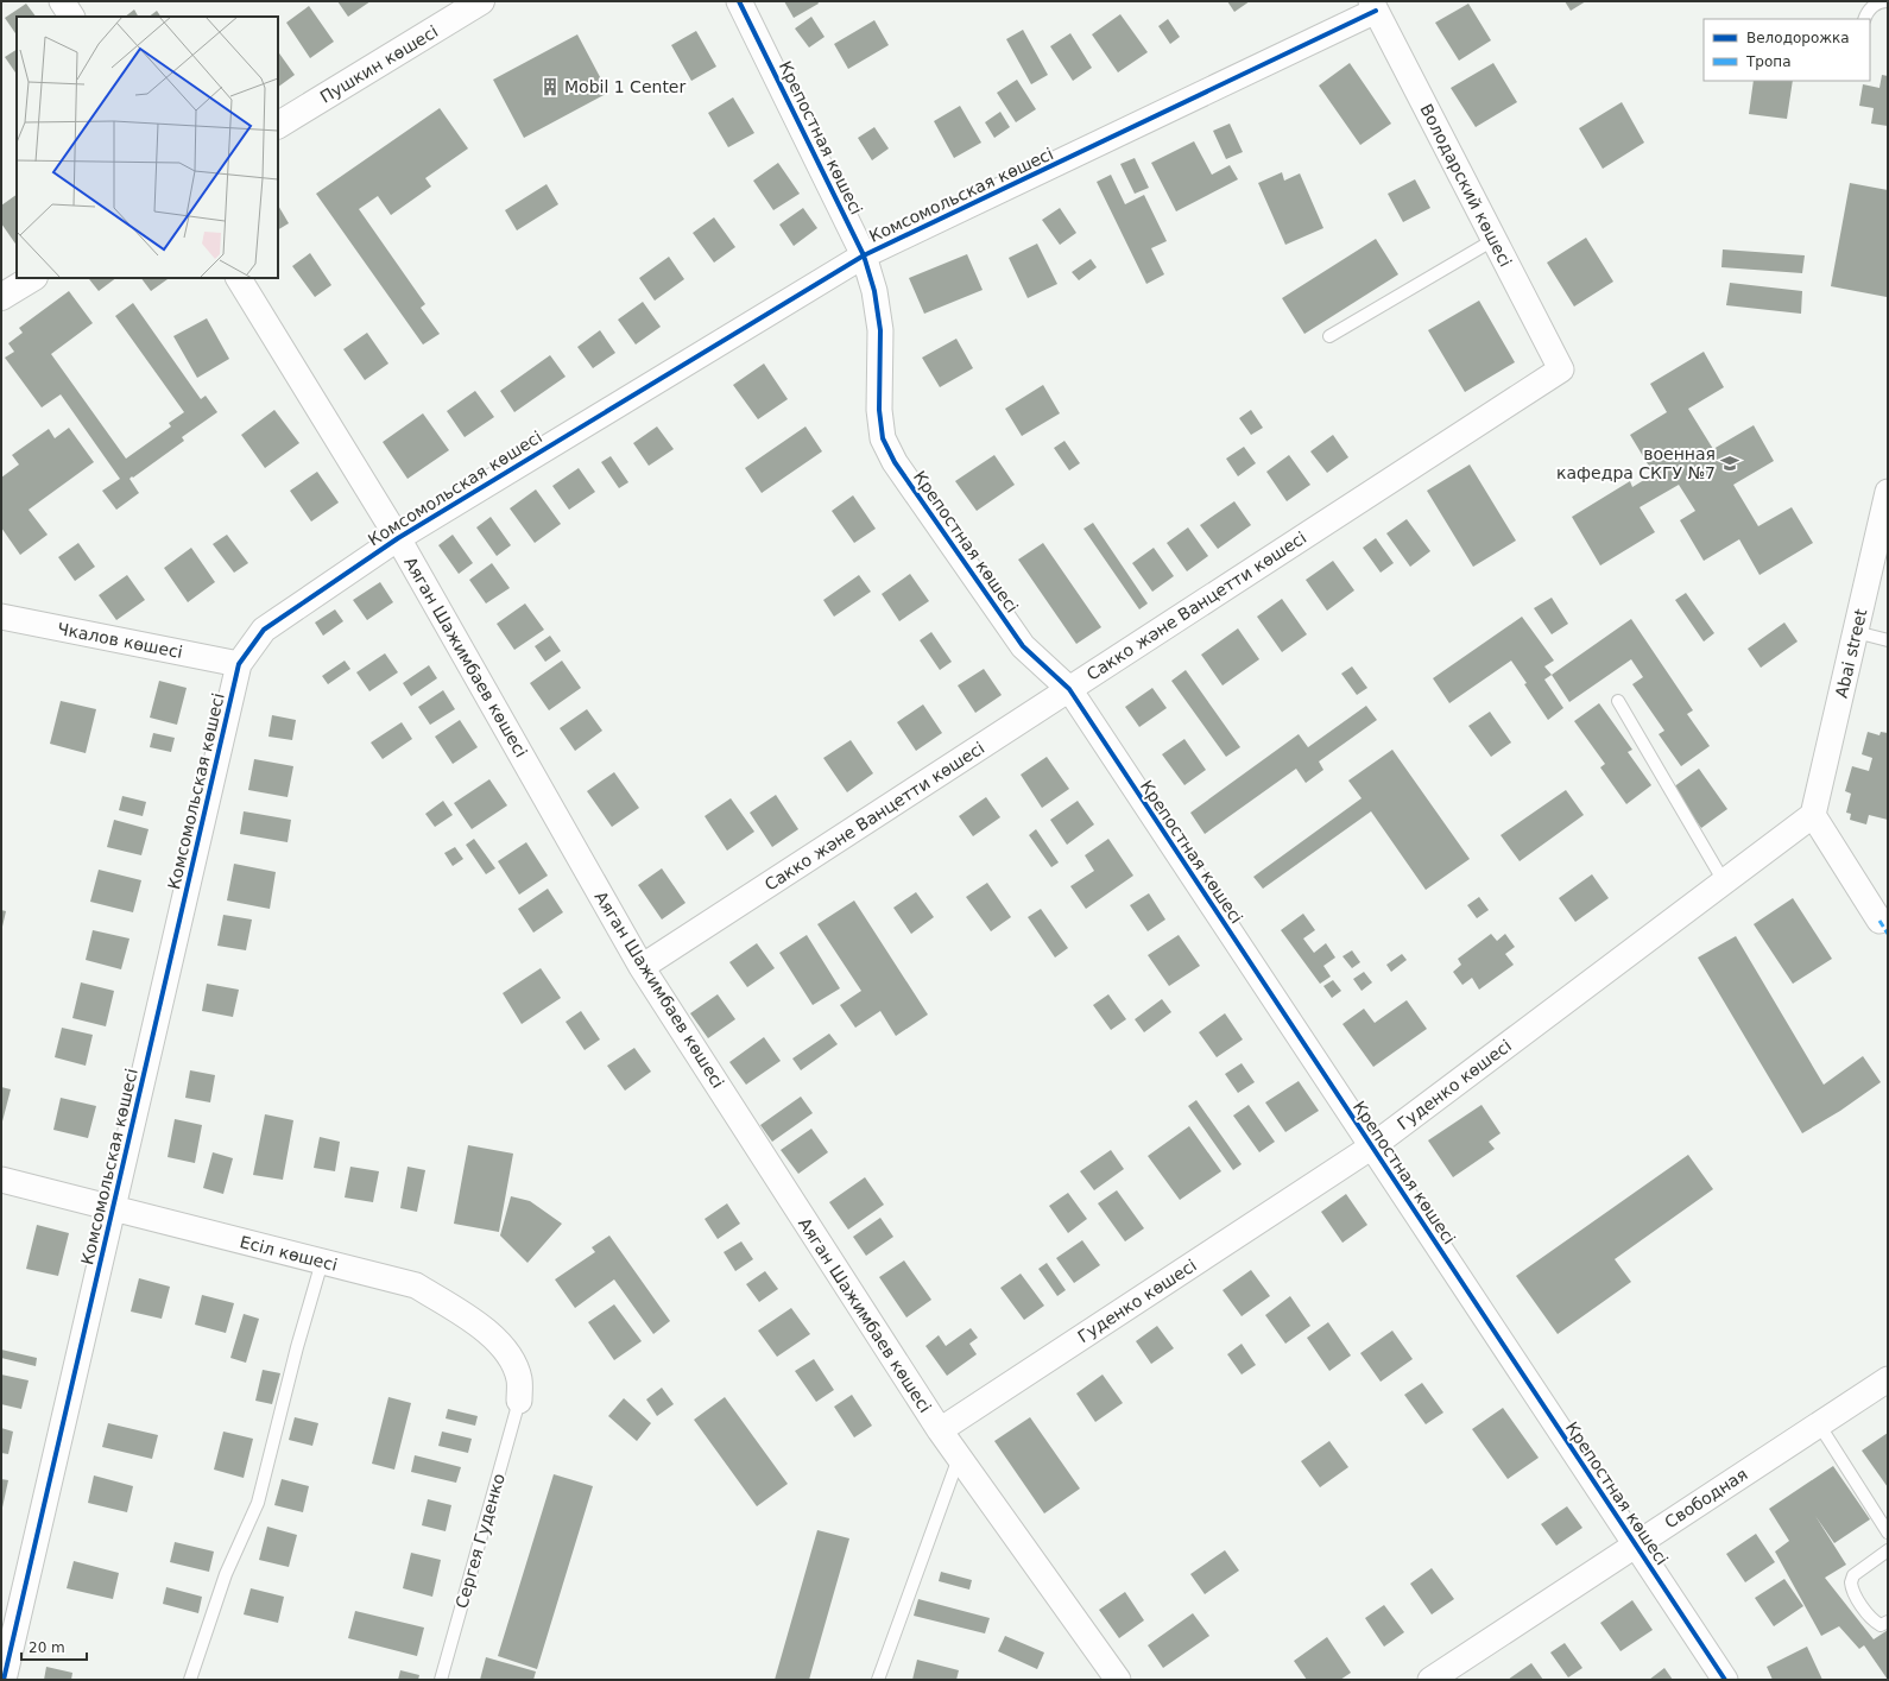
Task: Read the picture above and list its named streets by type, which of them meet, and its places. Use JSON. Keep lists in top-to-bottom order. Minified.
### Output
{"streets":{"street":["Пушкин көшесі","Крепостная көшесі","Володарский көшесі","Комсомольская көшесі","Сакко және Ванцетти көшесі","Чкалов көшесі","Abai street","Аяган Шажимбаев көшесі","Гуденко көшесі","Есіл көшесі","Свободная"],"lane":["Сергея Гуденко"]},"crossings":[["Крепостная көшесі","Комсомольская көшесі"],["Крепостная көшесі","Сакко және Ванцетти көшесі"],["Крепостная көшесі","Гуденко көшесі"],["Крепостная көшесі","Свободная"],["Володарский көшесі","Комсомольская көшесі"],["Володарский көшесі","Сакко және Ванцетти көшесі"],["Комсомольская көшесі","Чкалов көшесі"],["Комсомольская көшесі","Аяган Шажимбаев көшесі"],["Комсомольская көшесі","Есіл көшесі"],["Сакко және Ванцетти көшесі","Аяган Шажимбаев көшесі"],["Abai street","Гуденко көшесі"],["Аяган Шажимбаев көшесі","Гуденко көшесі"],["Есіл көшесі","Сергея Гуденко"]],"places":{"building":["Mobil 1 Center"],"school or university":["военная кафедра СКГУ №7"]},"legend":["Велодорожка","Тропа"],"scale_bar":"20 m"}
